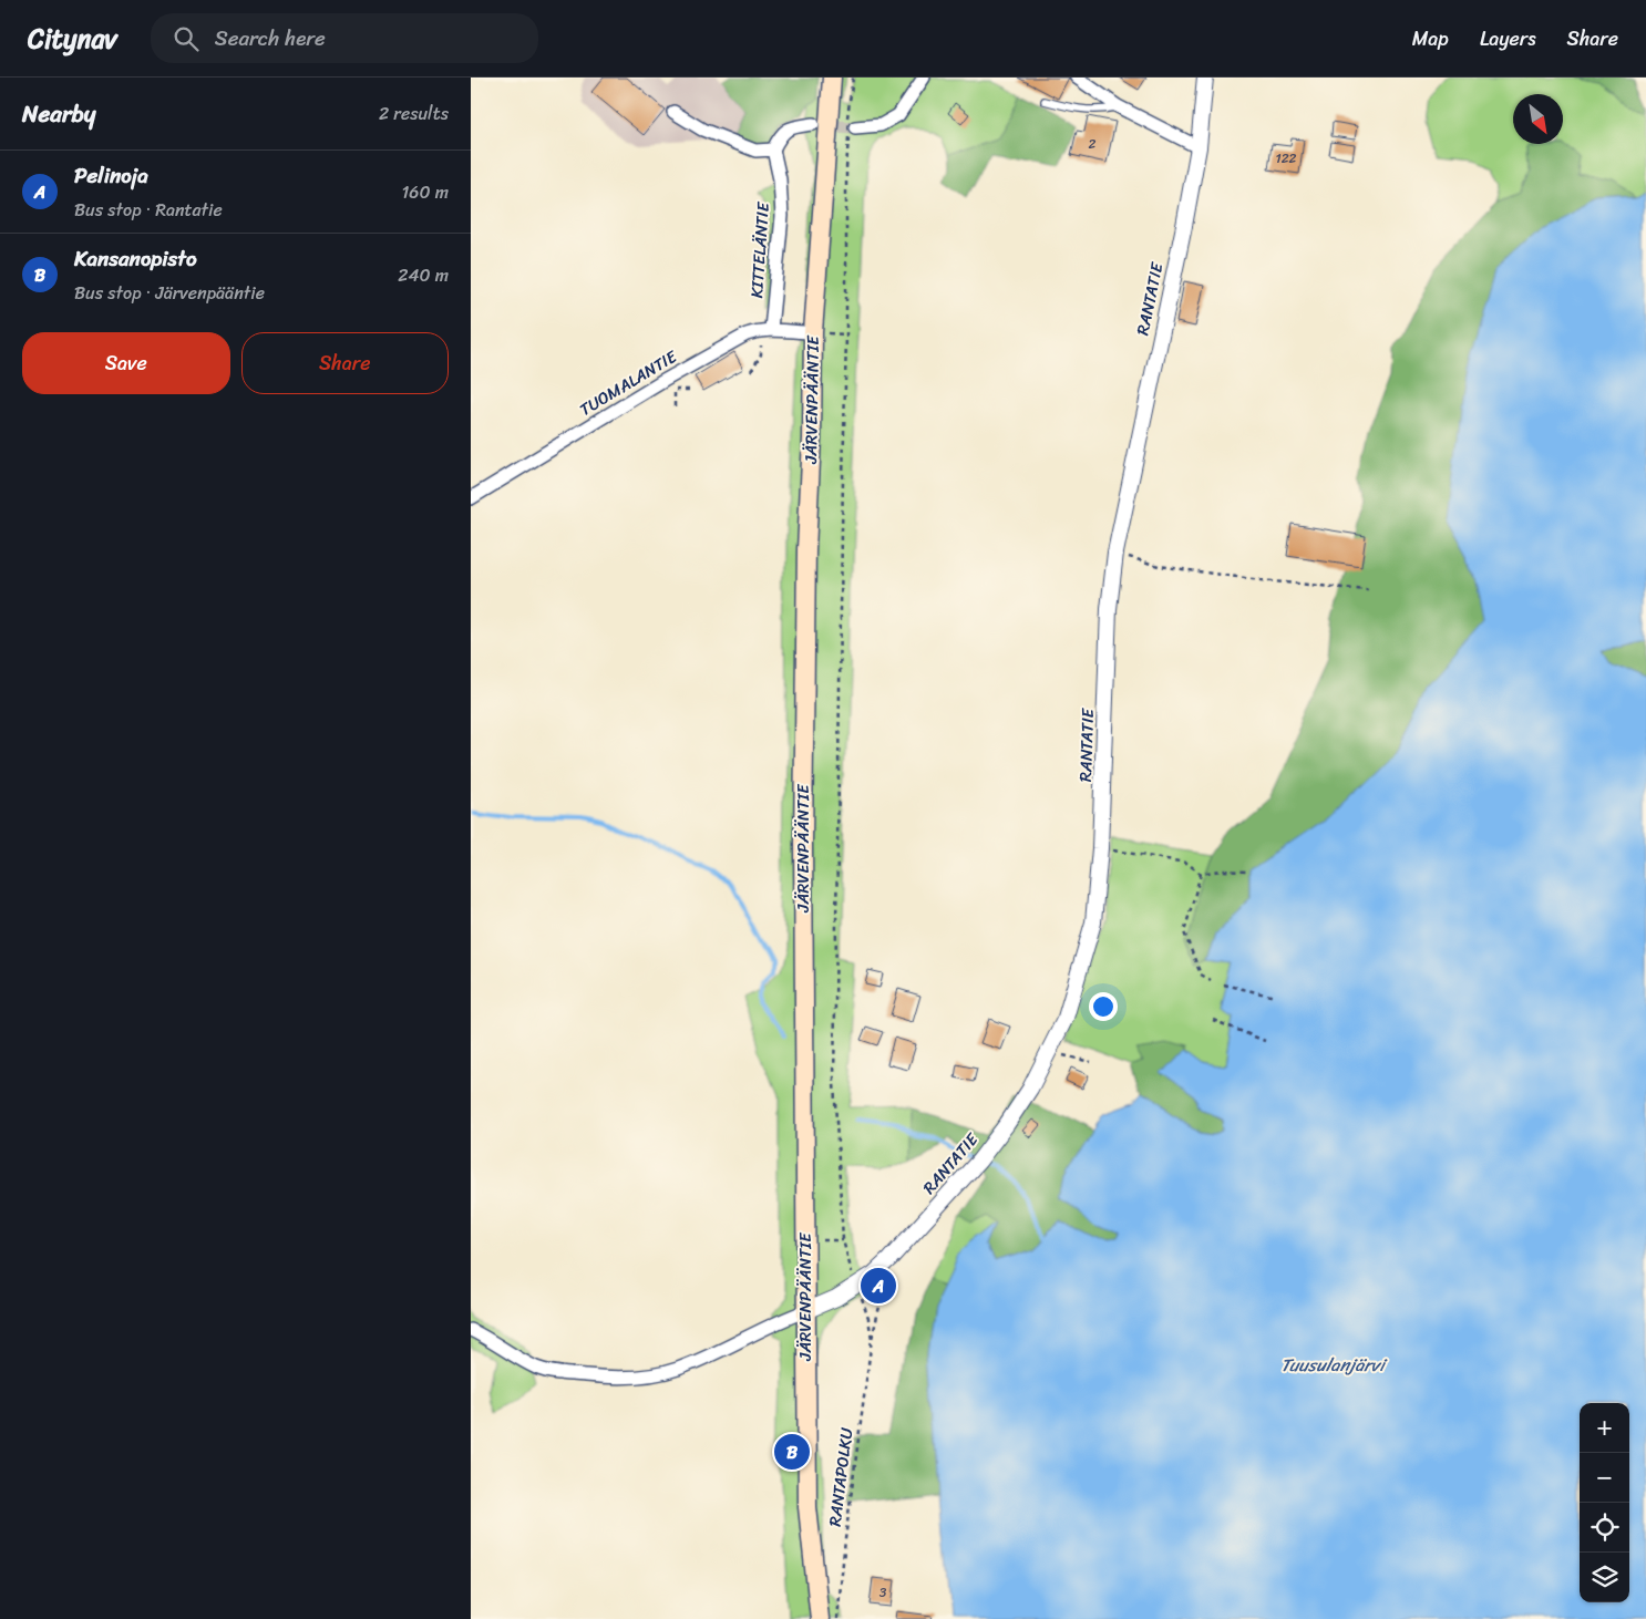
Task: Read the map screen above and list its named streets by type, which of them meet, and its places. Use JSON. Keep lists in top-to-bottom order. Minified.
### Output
{"streets":{"main road":["JÄRVENPÄÄNTIE"],"street":["KITTELÄNTIE","RANTATIE","TUOMALANTIE"],"path":["RANTAPOLKU"]},"crossings":[["KITTELÄNTIE","TUOMALANTIE"],["RANTATIE","JÄRVENPÄÄNTIE"],["RANTATIE","RANTAPOLKU"],["TUOMALANTIE","JÄRVENPÄÄNTIE"]],"water":["Tuusulanjärvi"],"house_numbers":["2","122","3"],"north":"bottom right","page":{"header":"Citynav","search":"Search here","nav":["Map","Layers","Share"],"heading":["Nearby","2 results"],"list":[{"mark":"A","name":"Pelinoja","note":"Bus stop · Rantatie","value":"160 m"},{"mark":"B","name":"Kansanopisto","note":"Bus stop · Järvenpääntie","value":"240 m"}],"buttons":["Save","Share"],"pins":["A","B"],"map_buttons":["+","−"]}}
